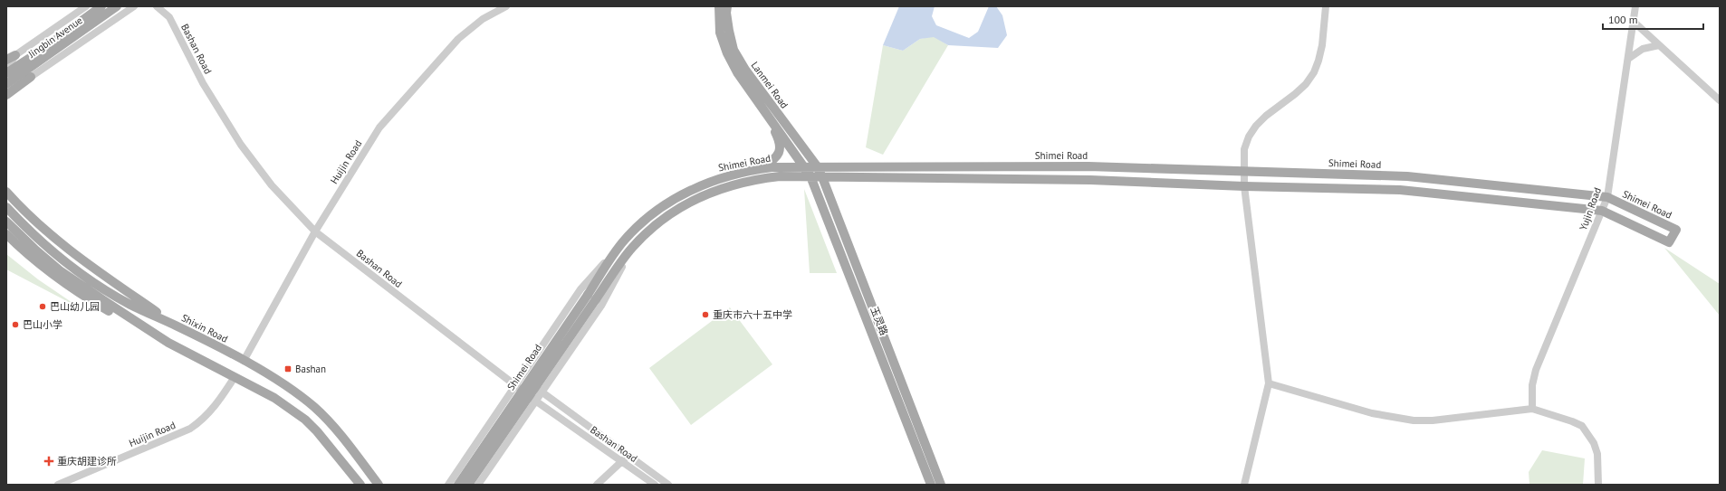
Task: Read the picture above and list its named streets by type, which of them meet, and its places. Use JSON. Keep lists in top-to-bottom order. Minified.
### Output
{"streets":{"main road":["Jingbin Avenue","Lanmei Road","Shimei Road","玉灵路","Shixin Road"],"street":["Bashan Road","Huijin Road","Yujin Road"]},"crossings":[["Bashan Road","Huijin Road"],["Lanmei Road","Shimei Road"],["Lanmei Road","玉灵路"],["Shimei Road","Yujin Road"],["Shimei Road","玉灵路"],["Huijin Road","Shixin Road"]],"places":{"other":["巴山幼儿园","重庆市六十五中学","巴山小学"],"transit":["Bashan"],"health":["重庆胡建诊所"]},"scale_bar":"100 m"}
